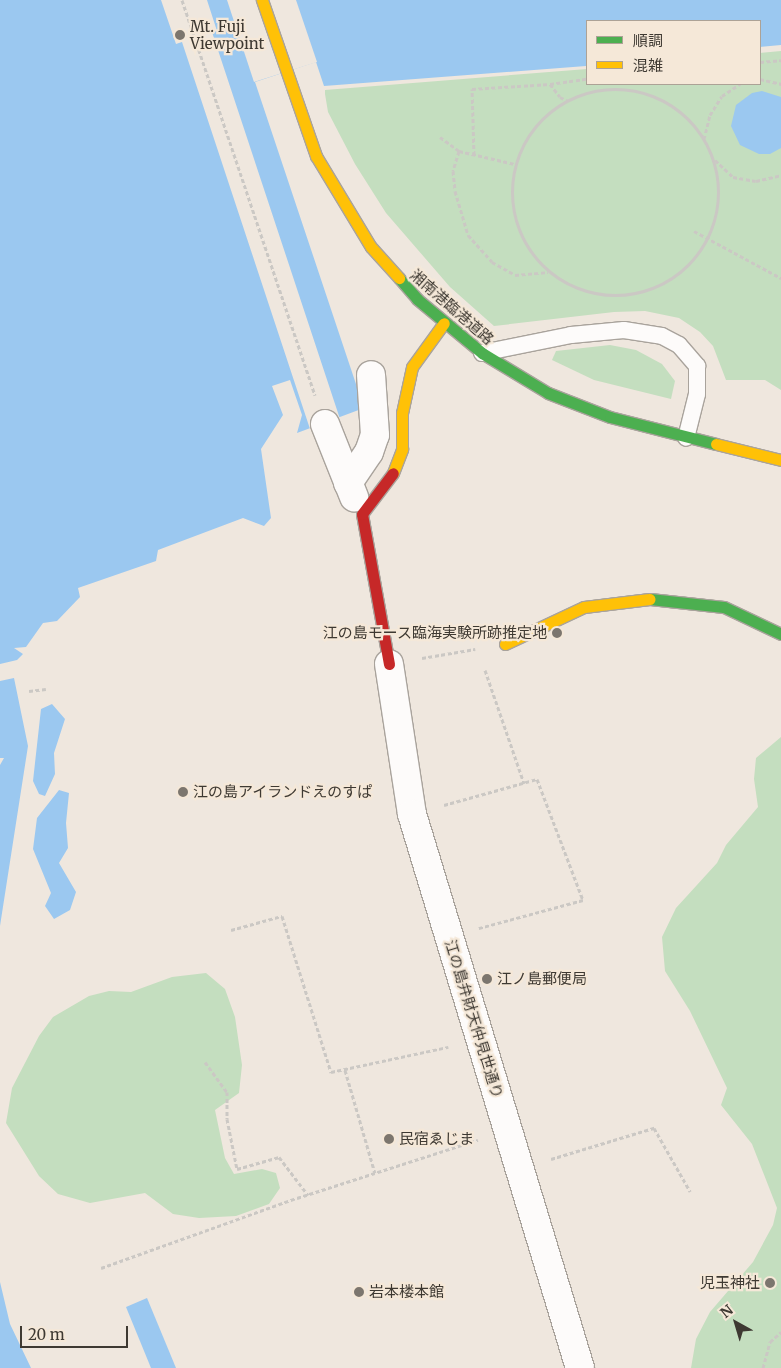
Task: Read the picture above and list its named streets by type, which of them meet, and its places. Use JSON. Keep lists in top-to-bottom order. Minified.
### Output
{"streets":{"street":["湘南港臨港道路","江の島弁財天仲見世通り"]},"places":["Mt. Fuji Viewpoint","江の島モース臨海実験所跡推定地","江の島アイランドえのすぱ","江ノ島郵便局","民宿ゑじま","児玉神社","岩本楼本館"],"legend":["順調","混雑"],"scale_bar":"20 m","north":"top left"}
